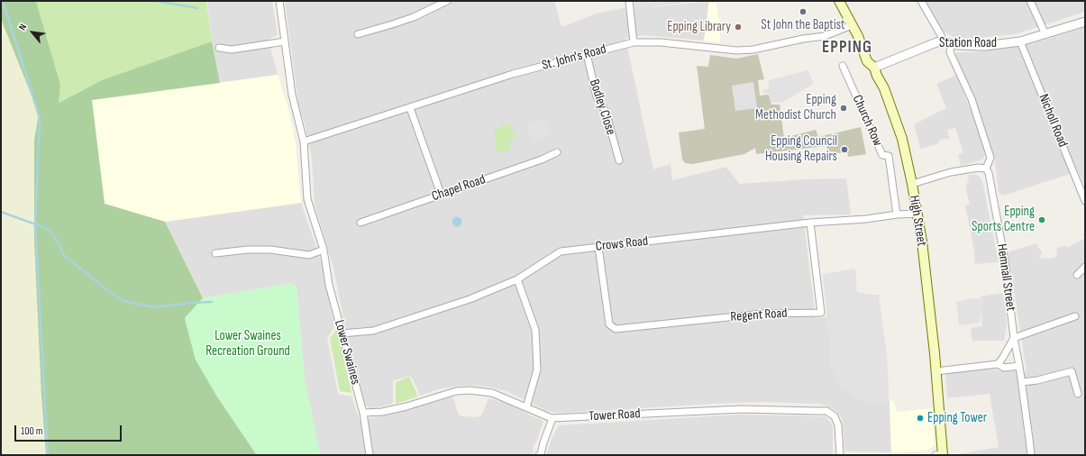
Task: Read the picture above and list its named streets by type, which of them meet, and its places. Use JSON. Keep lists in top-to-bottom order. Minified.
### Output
{"streets":{"main road":["High Street"],"street":["Station Road","St. John's Road","Bodley Close","Church Row","Nicholl Road","Chapel Road","Crows Road","Hemnall Street","Regent Road","Lower Swaines","Tower Road"]},"crossings":[["Station Road","Nicholl Road"],["Station Road","High Street"],["Station Road","Hemnall Street"],["St. John's Road","Bodley Close"],["St. John's Road","High Street"],["St. John's Road","Lower Swaines"],["Church Row","Crows Road"],["High Street","Crows Road"],["Crows Road","Regent Road"],["Crows Road","Lower Swaines"],["Lower Swaines","Tower Road"]],"districts":["EPPING"],"parks":["Lower Swaines Recreation Ground"],"places":["St John the Baptist","Epping Library","Epping Methodist Church","Epping Council Housing Repairs","Epping Sports Centre","Epping Tower"],"scale_bar":"100 m","north":"top left"}
